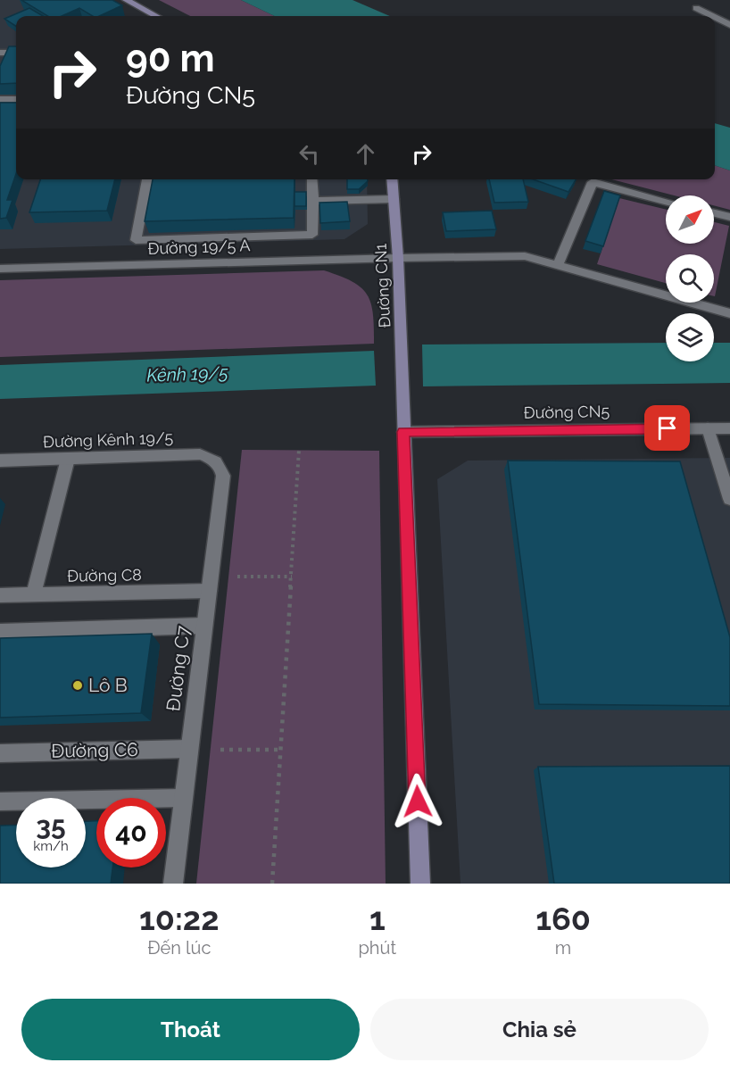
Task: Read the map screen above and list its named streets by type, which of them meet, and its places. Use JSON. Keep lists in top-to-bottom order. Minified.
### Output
{"streets":{"street":["Đường 19/5 A","Đường CN1","Đường CN5","Đường Kênh 19/5","Đường C8","Đường C7","Đường C6"]},"crossings":[["Đường 19/5 A","Đường CN1"],["Đường CN1","Đường CN5"],["Đường Kênh 19/5","Đường C7"],["Đường C8","Đường C7"],["Đường C7","Đường C6"]],"water":["Kênh 19/5"],"places":["Lô B"],"north":"top right","page":{"turn":["90 m","Đường CN5"],"speed":"35 km/h","limit":"40","eta":["10:22","Đến lúc","1","phút","160","m"],"buttons":["Thoát","Chia sẻ"]}}
